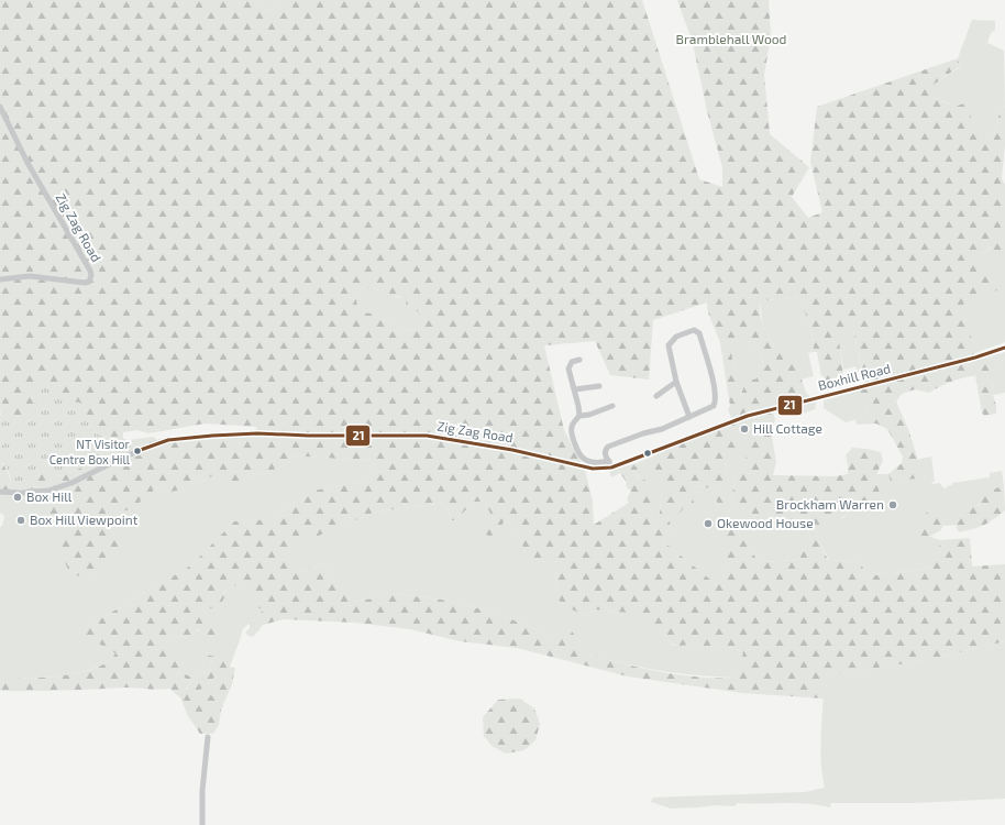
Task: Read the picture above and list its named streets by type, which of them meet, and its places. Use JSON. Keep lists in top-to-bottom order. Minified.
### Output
{"streets":{"street":["Zig Zag Road","Boxhill Road"]},"crossings":[["Zig Zag Road","Boxhill Road"]],"parks":["Bramblehall Wood"],"places":["Hill Cottage","NT Visitor Centre Box Hill","Box Hill","Brockham Warren","Box Hill Viewpoint","Okewood House"],"lines":["transit line 21"]}
